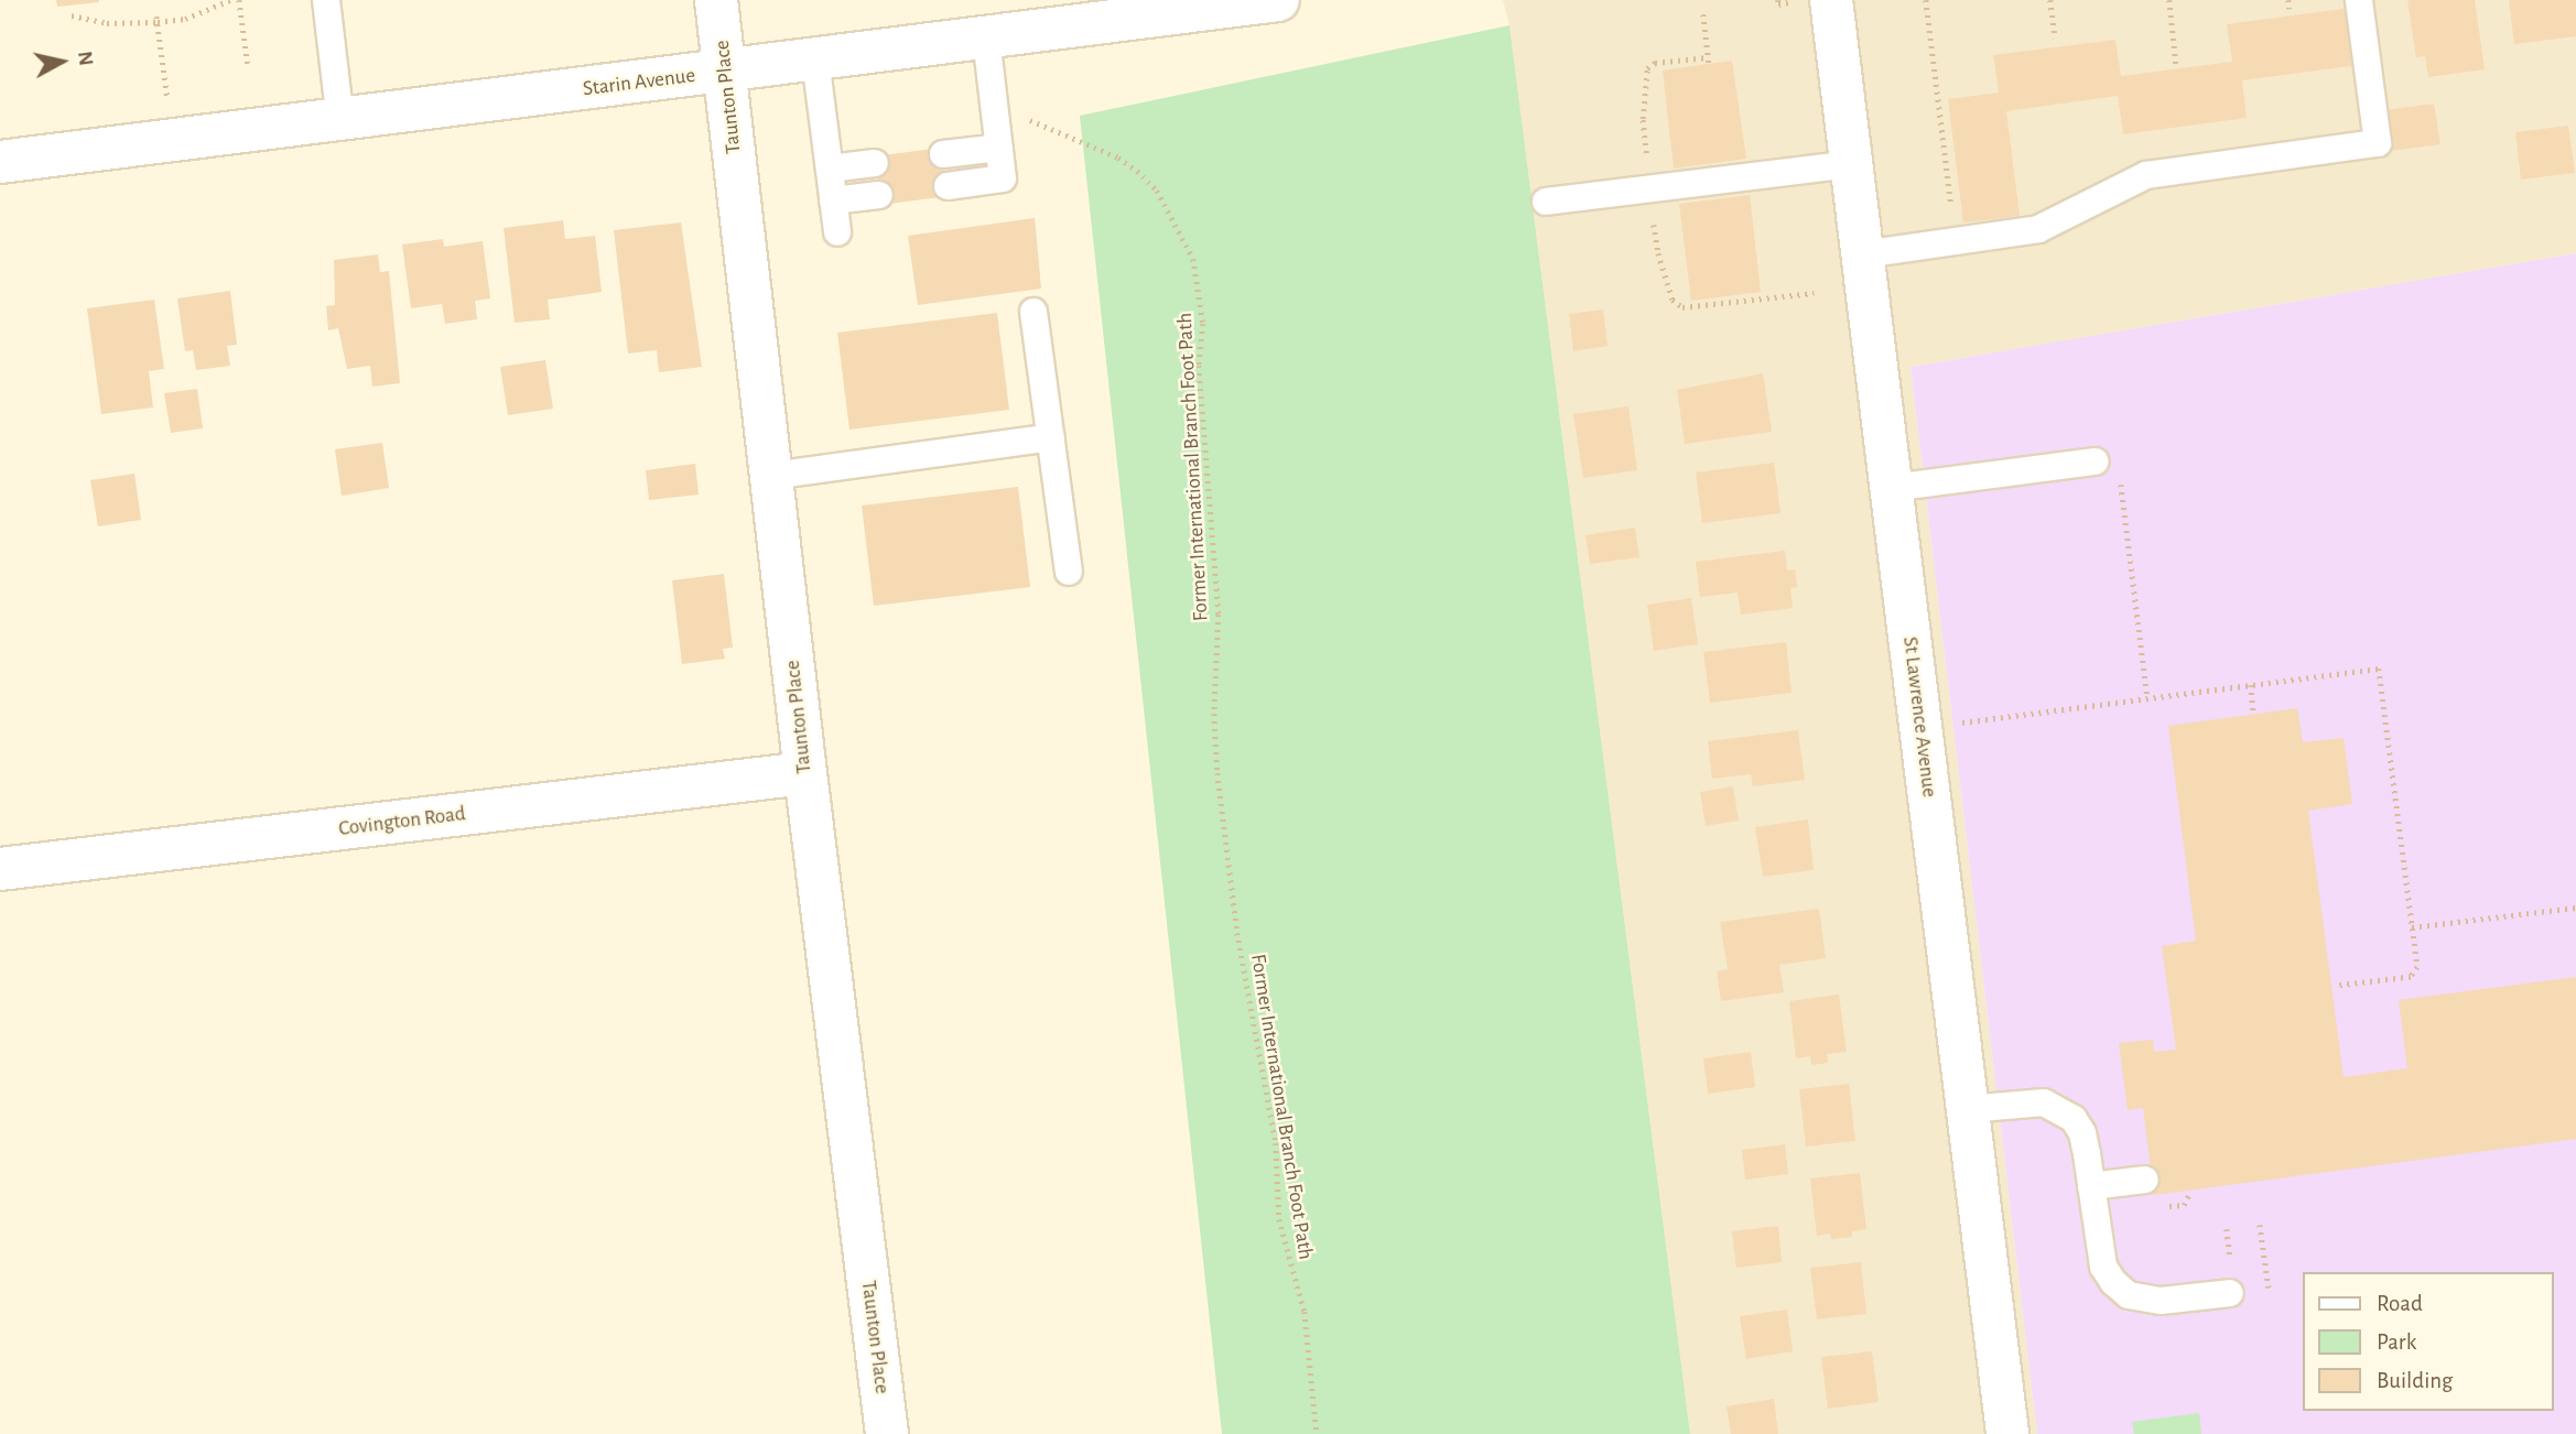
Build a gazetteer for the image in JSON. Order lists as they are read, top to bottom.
{
  "streets": {
    "street": [
      "Starin Avenue",
      "Taunton Place",
      "St Lawrence Avenue",
      "Covington Road"
    ],
    "path": ["Former International Branch Foot Path"]
  },
  "crossings": [
    ["Starin Avenue", "Taunton Place"],
    ["Taunton Place", "Covington Road"]
  ],
  "legend": ["Road", "Park", "Building"],
  "north": "right"
}
